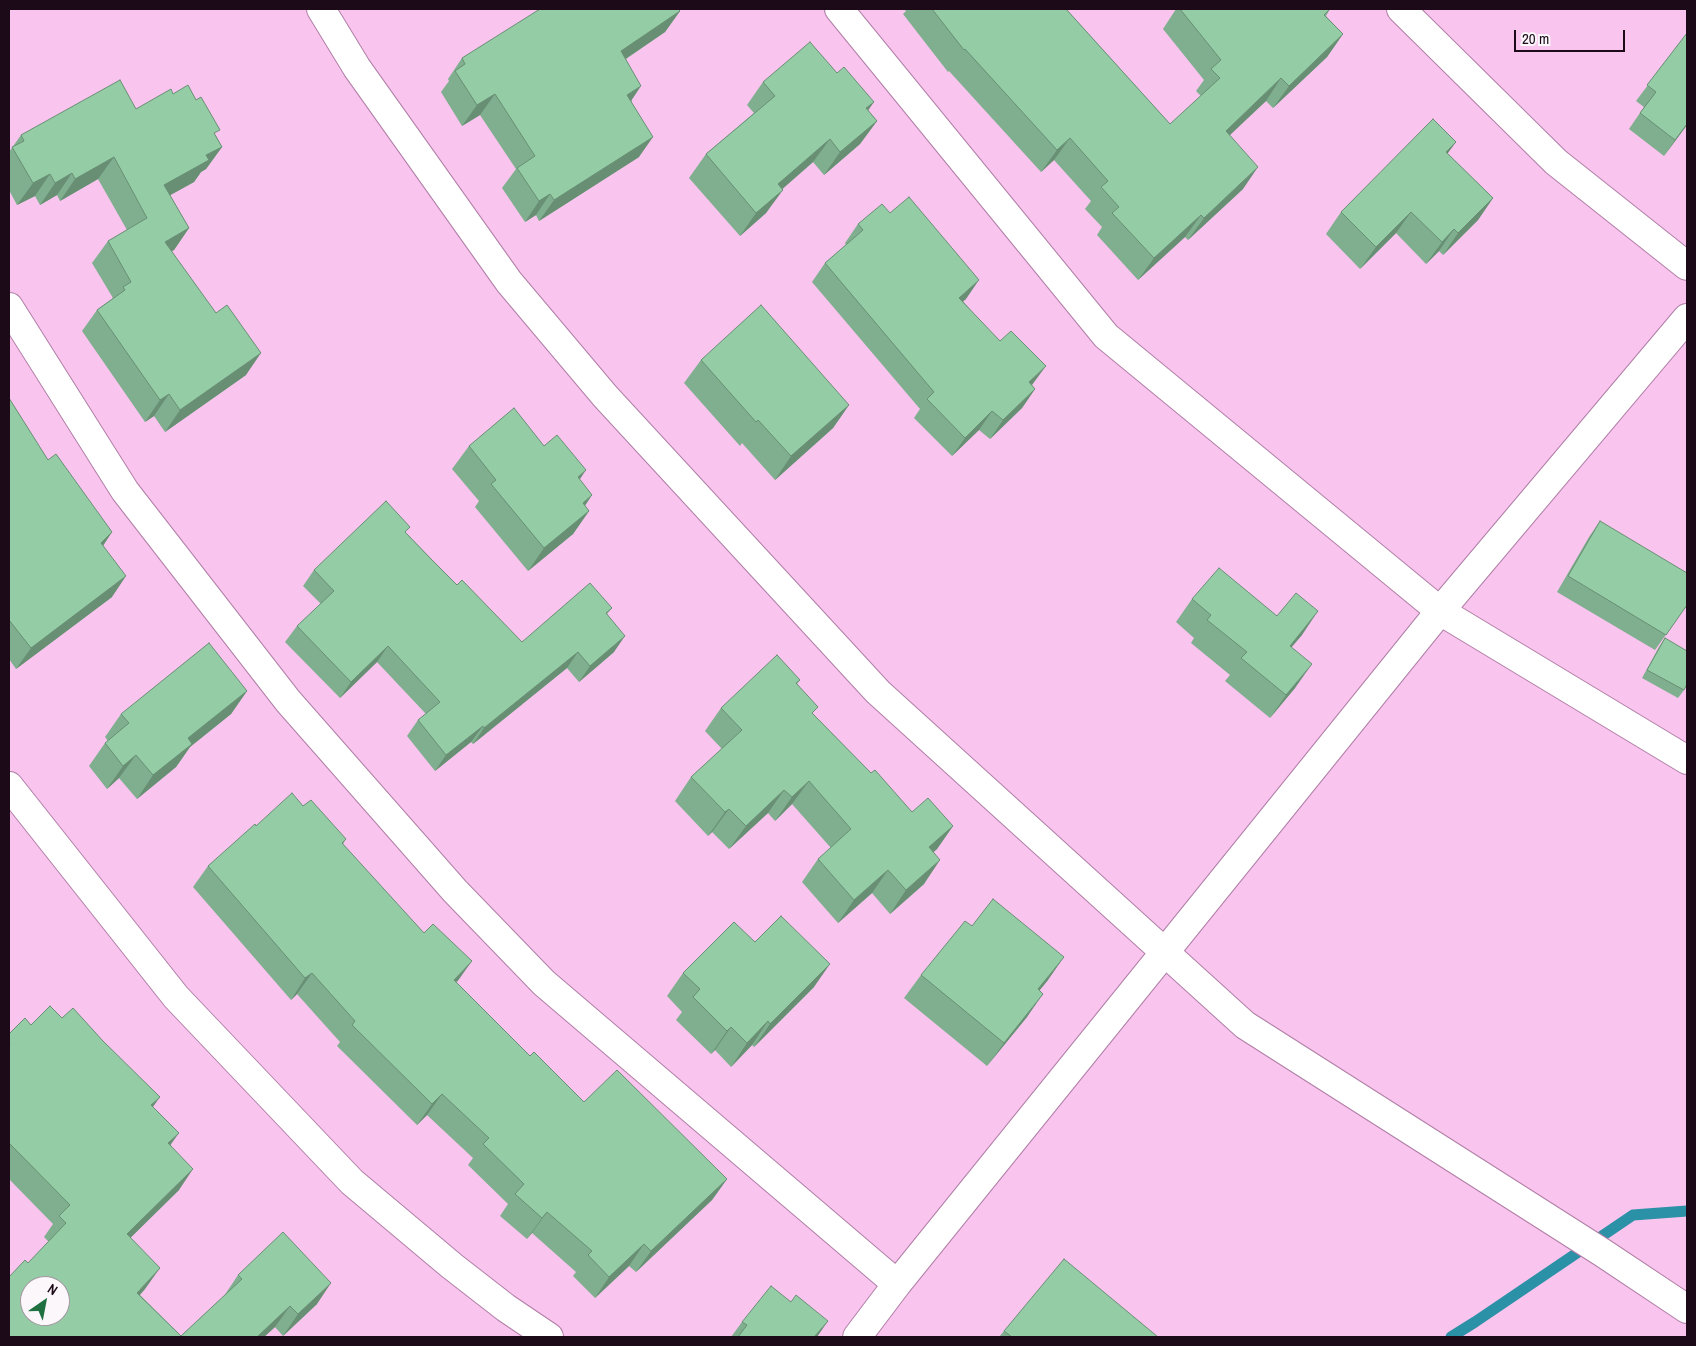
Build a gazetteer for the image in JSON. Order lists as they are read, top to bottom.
{
  "scale_bar": "20 m",
  "north": "top right"
}
